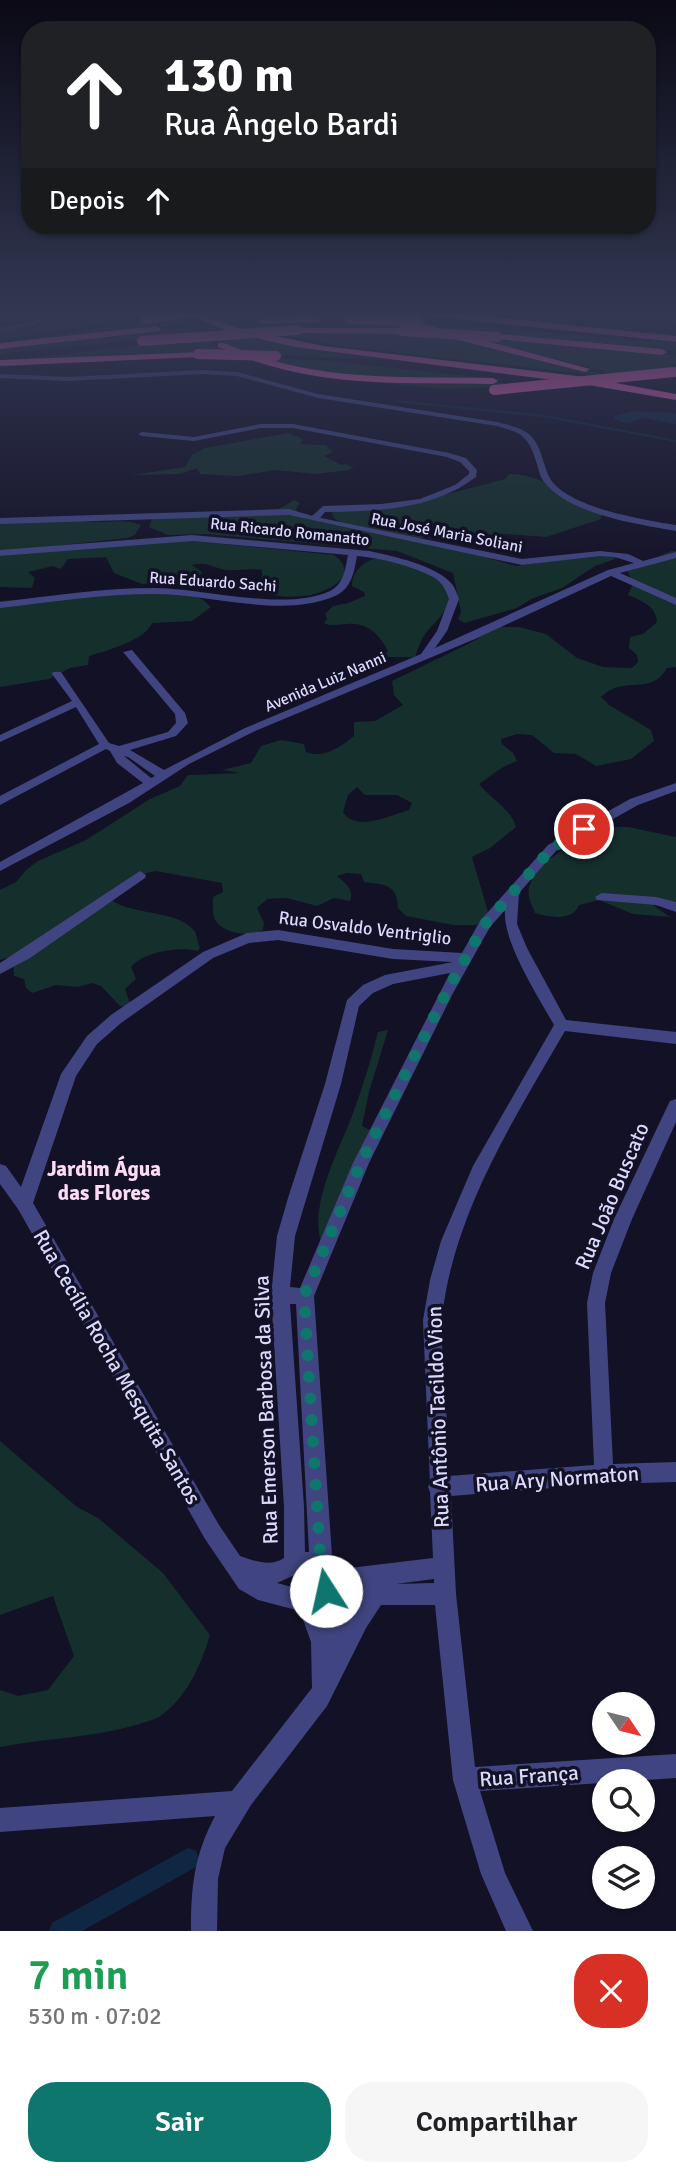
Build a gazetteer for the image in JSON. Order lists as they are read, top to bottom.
{
  "streets": {
    "street": [
      "Rua Ricardo Romanatto",
      "Rua José Maria Soliani",
      "Rua Eduardo Sachi",
      "Avenida Luiz Nanni",
      "Rua Osvaldo Ventriglio",
      "Rua João Buscato",
      "Rua Cecília Rocha Mesquita Santos",
      "Rua Emerson Barbosa da Silva",
      "Rua Antônio Tacildo Vion",
      "Rua Ary Normaton",
      "Rua França"
    ]
  },
  "crossings": [
    ["Rua Ricardo Romanatto", "Rua Eduardo Sachi"],
    ["Rua Ricardo Romanatto", "Avenida Luiz Nanni"],
    ["Rua José Maria Soliani", "Avenida Luiz Nanni"],
    ["Rua Osvaldo Ventriglio", "Rua Cecília Rocha Mesquita Santos"],
    ["Rua Osvaldo Ventriglio", "Rua Emerson Barbosa da Silva"],
    ["Rua João Buscato", "Rua Ary Normaton"],
    ["Rua Cecília Rocha Mesquita Santos", "Rua Emerson Barbosa da Silva"],
    ["Rua Antônio Tacildo Vion", "Rua Ary Normaton"],
    ["Rua Antônio Tacildo Vion", "Rua França"]
  ],
  "districts": ["Jardim Água das Flores"],
  "north": "bottom right",
  "page": {
    "turn": ["130 m", "Rua Ângelo Bardi"],
    "then": "Depois",
    "heading": ["7 min", "530 m · 07:02"],
    "buttons": ["Sair", "Compartilhar"]
  }
}
